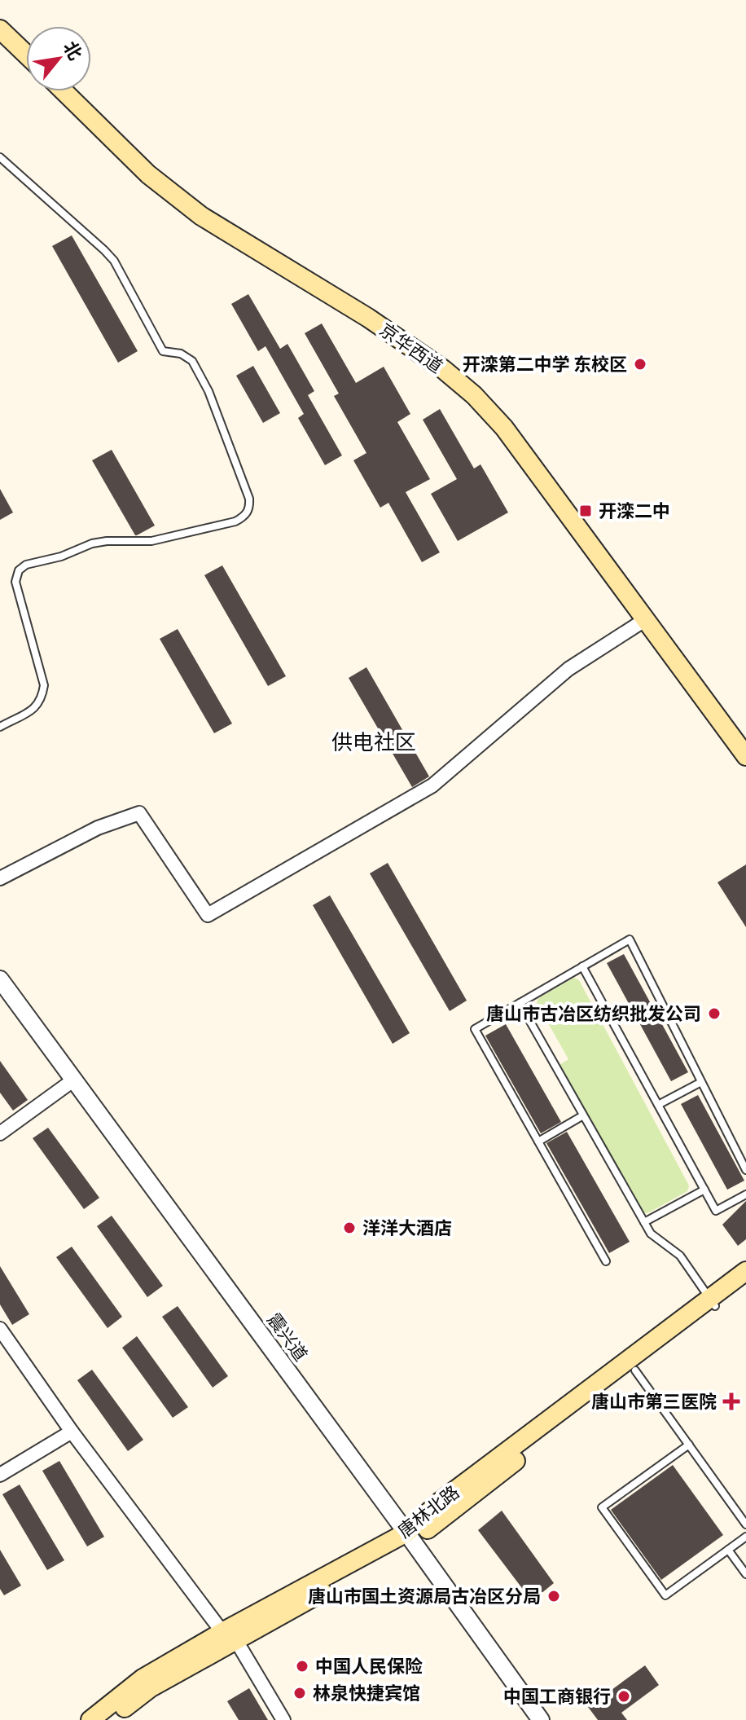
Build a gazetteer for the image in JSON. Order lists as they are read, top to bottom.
{
  "streets": {
    "main road": ["京华西道", "唐林北路"],
    "street": ["震兴道"]
  },
  "crossings": [
    ["震兴道", "唐林北路"]
  ],
  "districts": ["供电社区"],
  "places": {
    "other": [
      "开滦第二中学 东校区",
      "唐山市古冶区纺织批发公司",
      "洋洋大酒店",
      "唐山市国土资源局古冶区分局",
      "中国人民保险",
      "林泉快捷宾馆",
      "中国工商银行"
    ],
    "transit": ["开滦二中"],
    "health": ["唐山市第三医院"]
  },
  "north": "top right"
}
